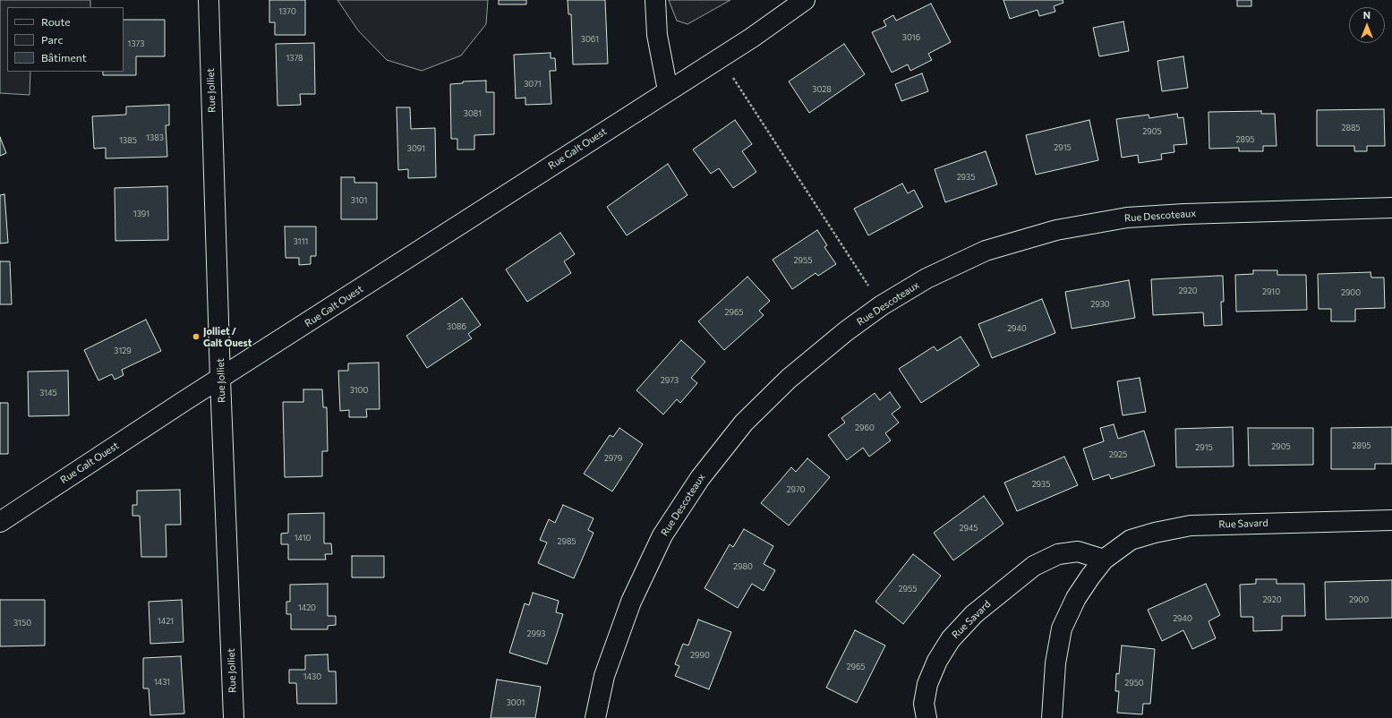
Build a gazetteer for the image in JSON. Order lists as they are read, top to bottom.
{
  "streets": {
    "street": [
      "Rue Jolliet",
      "Rue Galt Ouest",
      "Rue Descoteaux",
      "Rue Savard"
    ]
  },
  "crossings": [
    ["Rue Jolliet", "Rue Galt Ouest"]
  ],
  "places": ["Jolliet / Galt Ouest"],
  "house_numbers": [
    "1370",
    "3016",
    "3061",
    "1373",
    "1378",
    "3071",
    "3028",
    "3081",
    "2885",
    "2905",
    "1383",
    "2895",
    "1385",
    "2915",
    "3091",
    "2935",
    "3101",
    "1391",
    "3111",
    "2955",
    "2920",
    "2910",
    "2900",
    "2930",
    "2965",
    "3086",
    "2940",
    "3129",
    "2973",
    "3100",
    "3145",
    "2960",
    "2895",
    "2905",
    "2915",
    "2925",
    "2979",
    "2935",
    "2970",
    "2945",
    "1410",
    "2985",
    "2980",
    "2955",
    "2920",
    "2900",
    "1420",
    "2940",
    "1421",
    "3150",
    "2993",
    "2990",
    "2965",
    "1430",
    "1431",
    "2950",
    "3001"
  ],
  "legend": ["Route", "Parc", "Bâtiment"],
  "north": "top"
}
